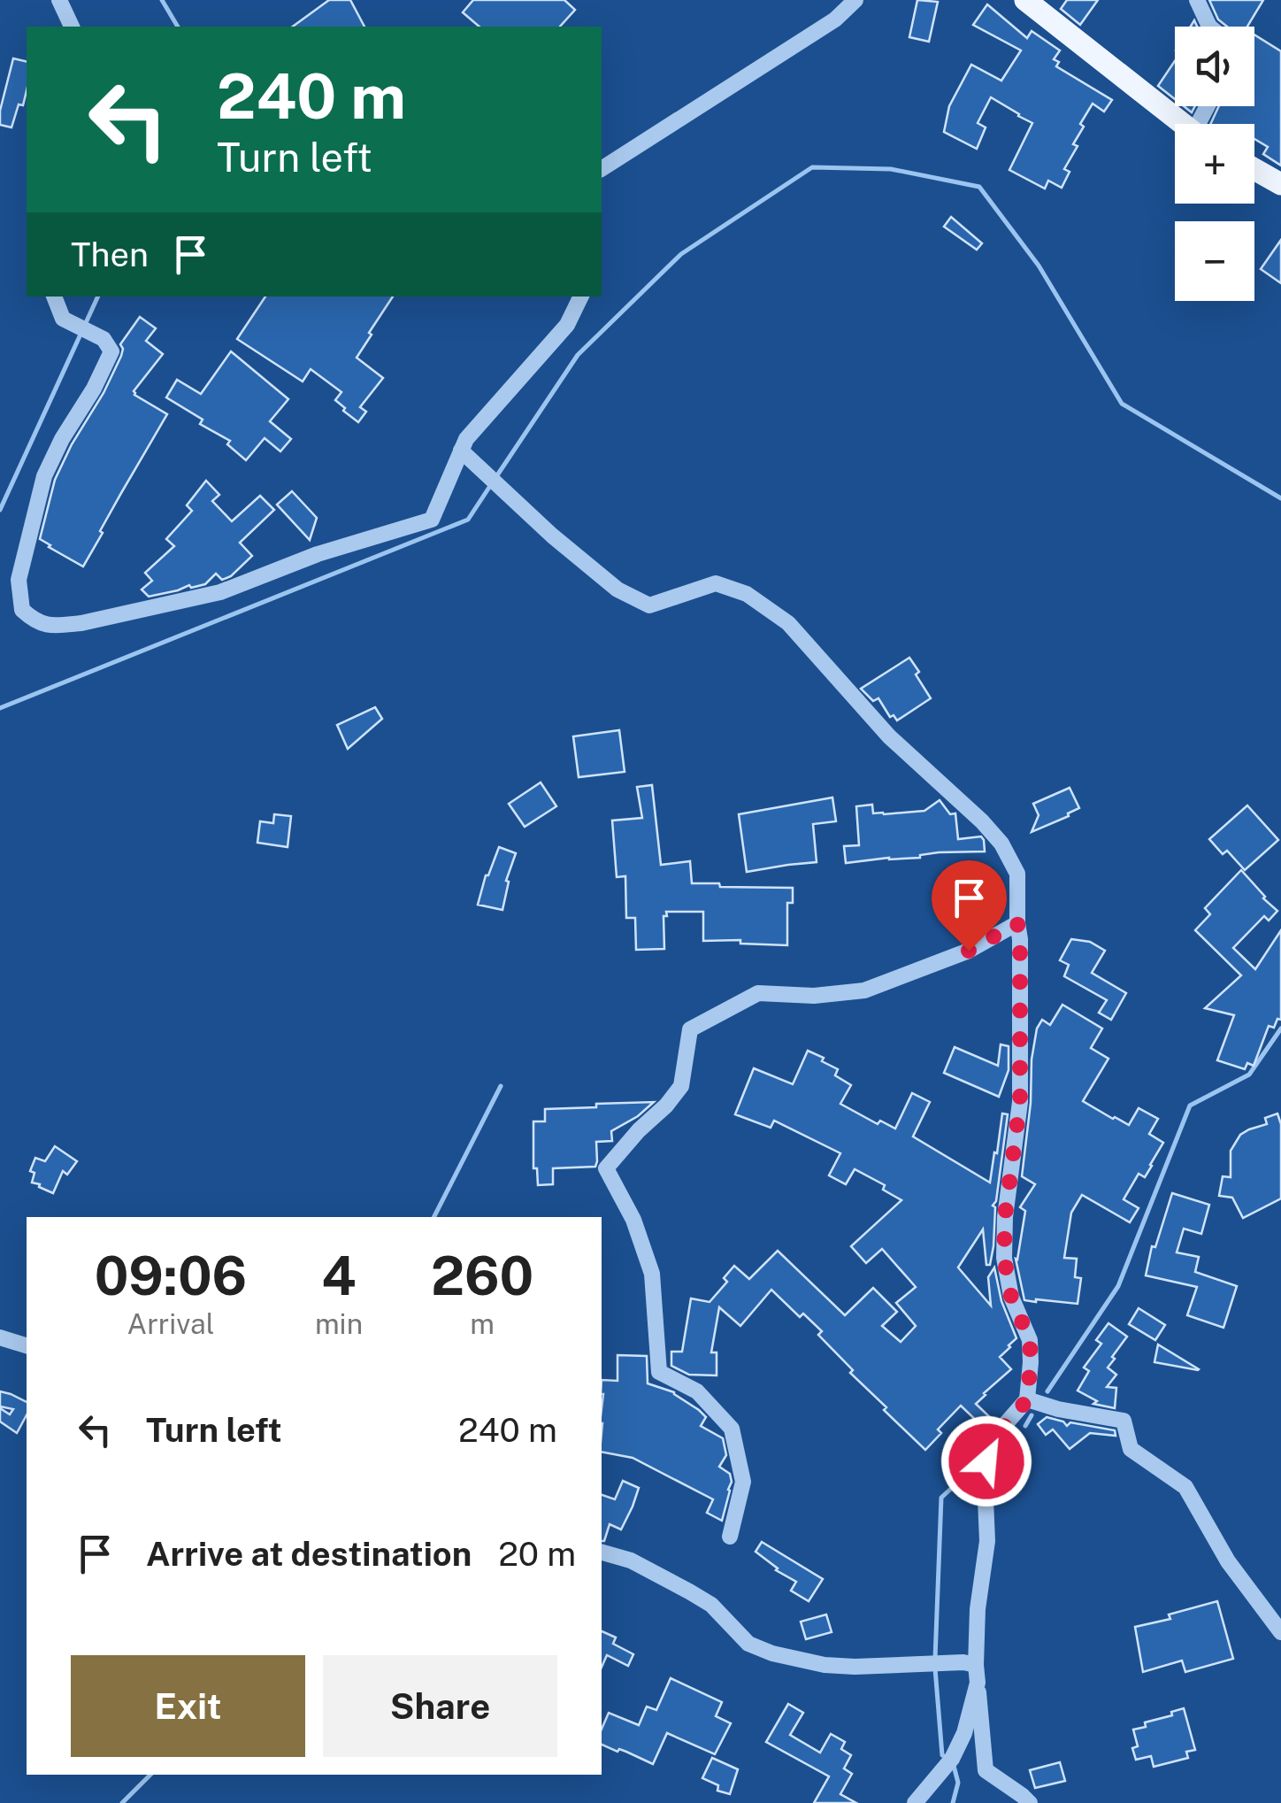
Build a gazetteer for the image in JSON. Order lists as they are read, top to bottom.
{
  "page": {
    "map_buttons": ["+", "−"],
    "turn": ["240 m", "Turn left"],
    "then": "Then",
    "eta": [
      "09:06",
      "Arrival",
      "4",
      "min",
      "260",
      "m"
    ],
    "list": [
      {
        "name": "Turn left",
        "value": "240 m"
      },
      {
        "name": "Arrive at destination",
        "value": "20 m"
      }
    ],
    "buttons": ["Exit", "Share"]
  }
}
